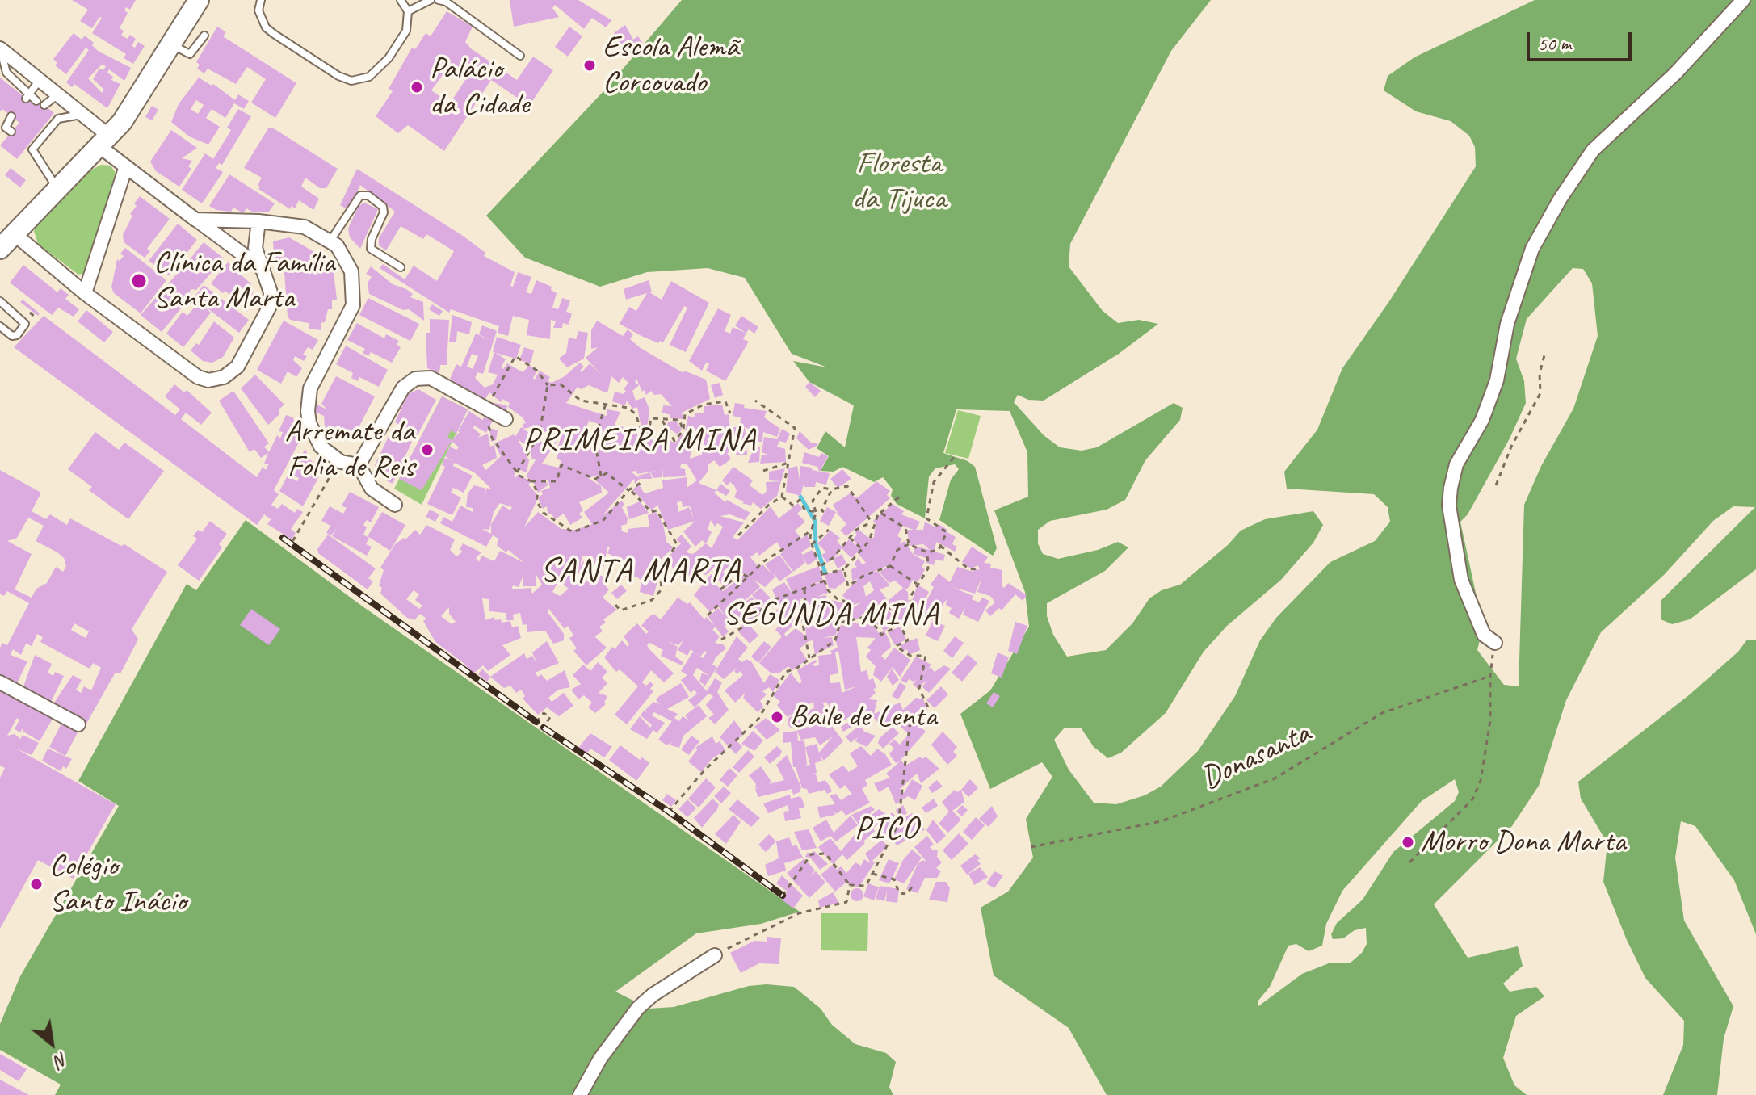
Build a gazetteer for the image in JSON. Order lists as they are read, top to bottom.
{
  "streets": {
    "path": ["Donasanta"]
  },
  "districts": [
    "PRIMEIRA MINA",
    "SANTA MARTA",
    "SEGUNDA MINA",
    "PICO"
  ],
  "parks": ["Floresta da Tijuca"],
  "places": [
    "Escola Alemã Corcovado",
    "Palácio da Cidade",
    "Clínica da Família Santa Marta",
    "Arremate da Folia de Reis",
    "Baile de Lenta",
    "Morro Dona Marta",
    "Colégio Santo Inácio"
  ],
  "scale_bar": "50 m",
  "north": "bottom right"
}
